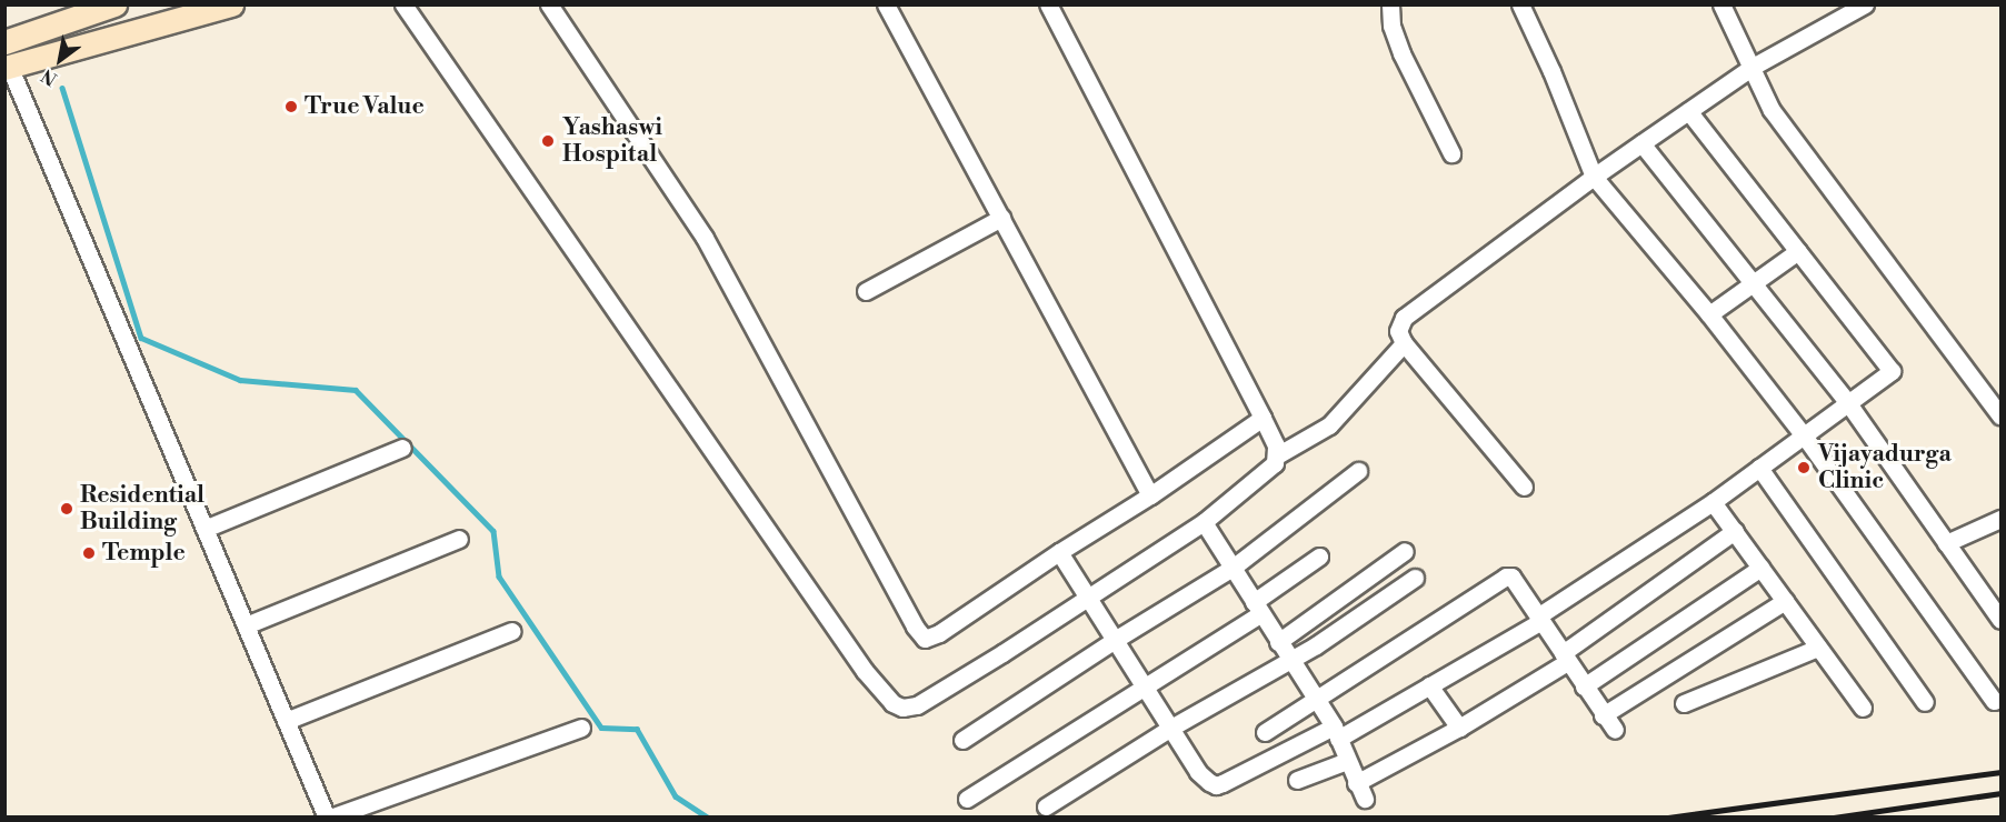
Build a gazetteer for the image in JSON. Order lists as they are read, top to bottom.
{
  "places": [
    "True Value",
    "Yashaswi Hospital",
    "Vijayadurga Clinic",
    "Residential Building",
    "Temple"
  ],
  "north": "bottom left"
}
